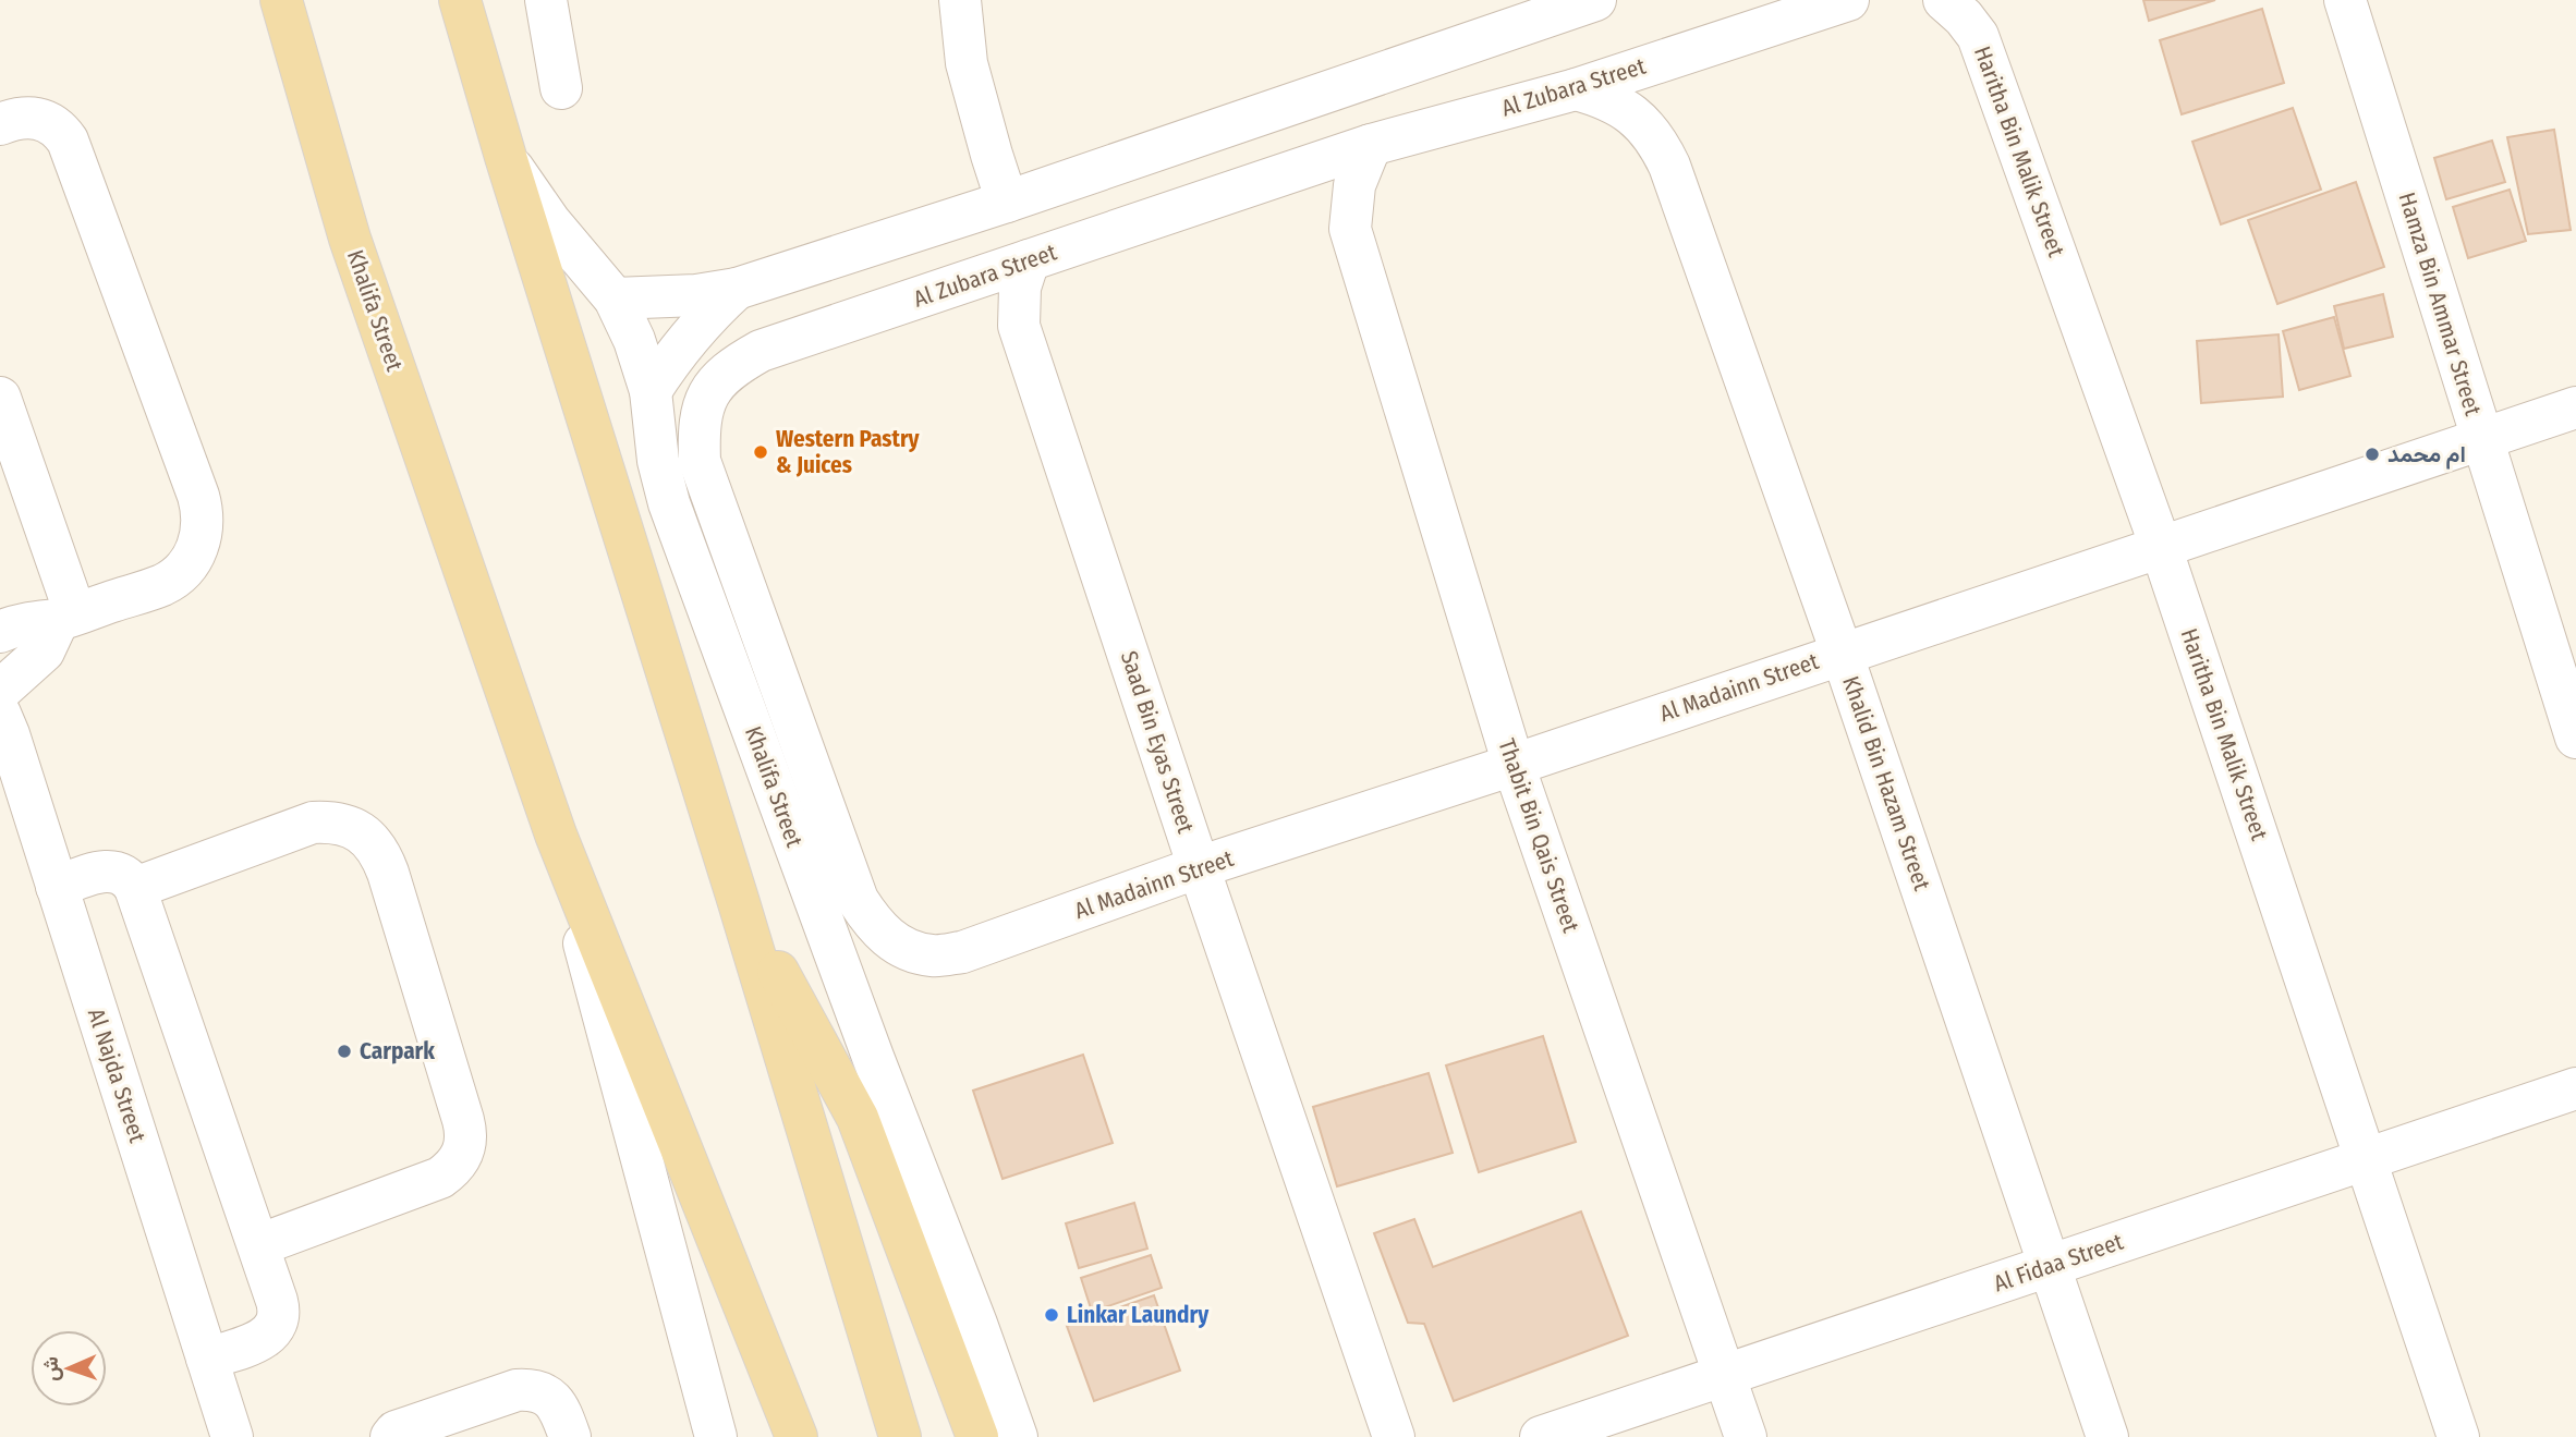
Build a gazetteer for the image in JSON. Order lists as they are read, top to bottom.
{
  "streets": {
    "main road": ["Khalifa Street"],
    "street": [
      "Al Zubara Street",
      "Haritha Bin Malik Street",
      "Hamza Bin Ammar Street",
      "Al Madainn Street",
      "Saad Bin Eyas Street",
      "Khalid Bin Hazam Street",
      "Thabit Bin Qais Street",
      "Al Najda Street",
      "Al Fidaa Street"
    ]
  },
  "crossings": [
    ["Al Zubara Street", "Al Madainn Street"],
    ["Al Zubara Street", "Saad Bin Eyas Street"],
    ["Al Zubara Street", "Khalid Bin Hazam Street"],
    ["Haritha Bin Malik Street", "Al Madainn Street"],
    ["Haritha Bin Malik Street", "Al Fidaa Street"],
    ["Hamza Bin Ammar Street", "Al Madainn Street"],
    ["Al Madainn Street", "Saad Bin Eyas Street"],
    ["Al Madainn Street", "Khalid Bin Hazam Street"],
    ["Al Madainn Street", "Thabit Bin Qais Street"],
    ["Khalid Bin Hazam Street", "Al Fidaa Street"],
    ["Thabit Bin Qais Street", "Al Fidaa Street"]
  ],
  "places": [
    "Western Pastry & Juices",
    "ام محمد",
    "Carpark",
    "Linkar Laundry"
  ],
  "north": "left"
}
